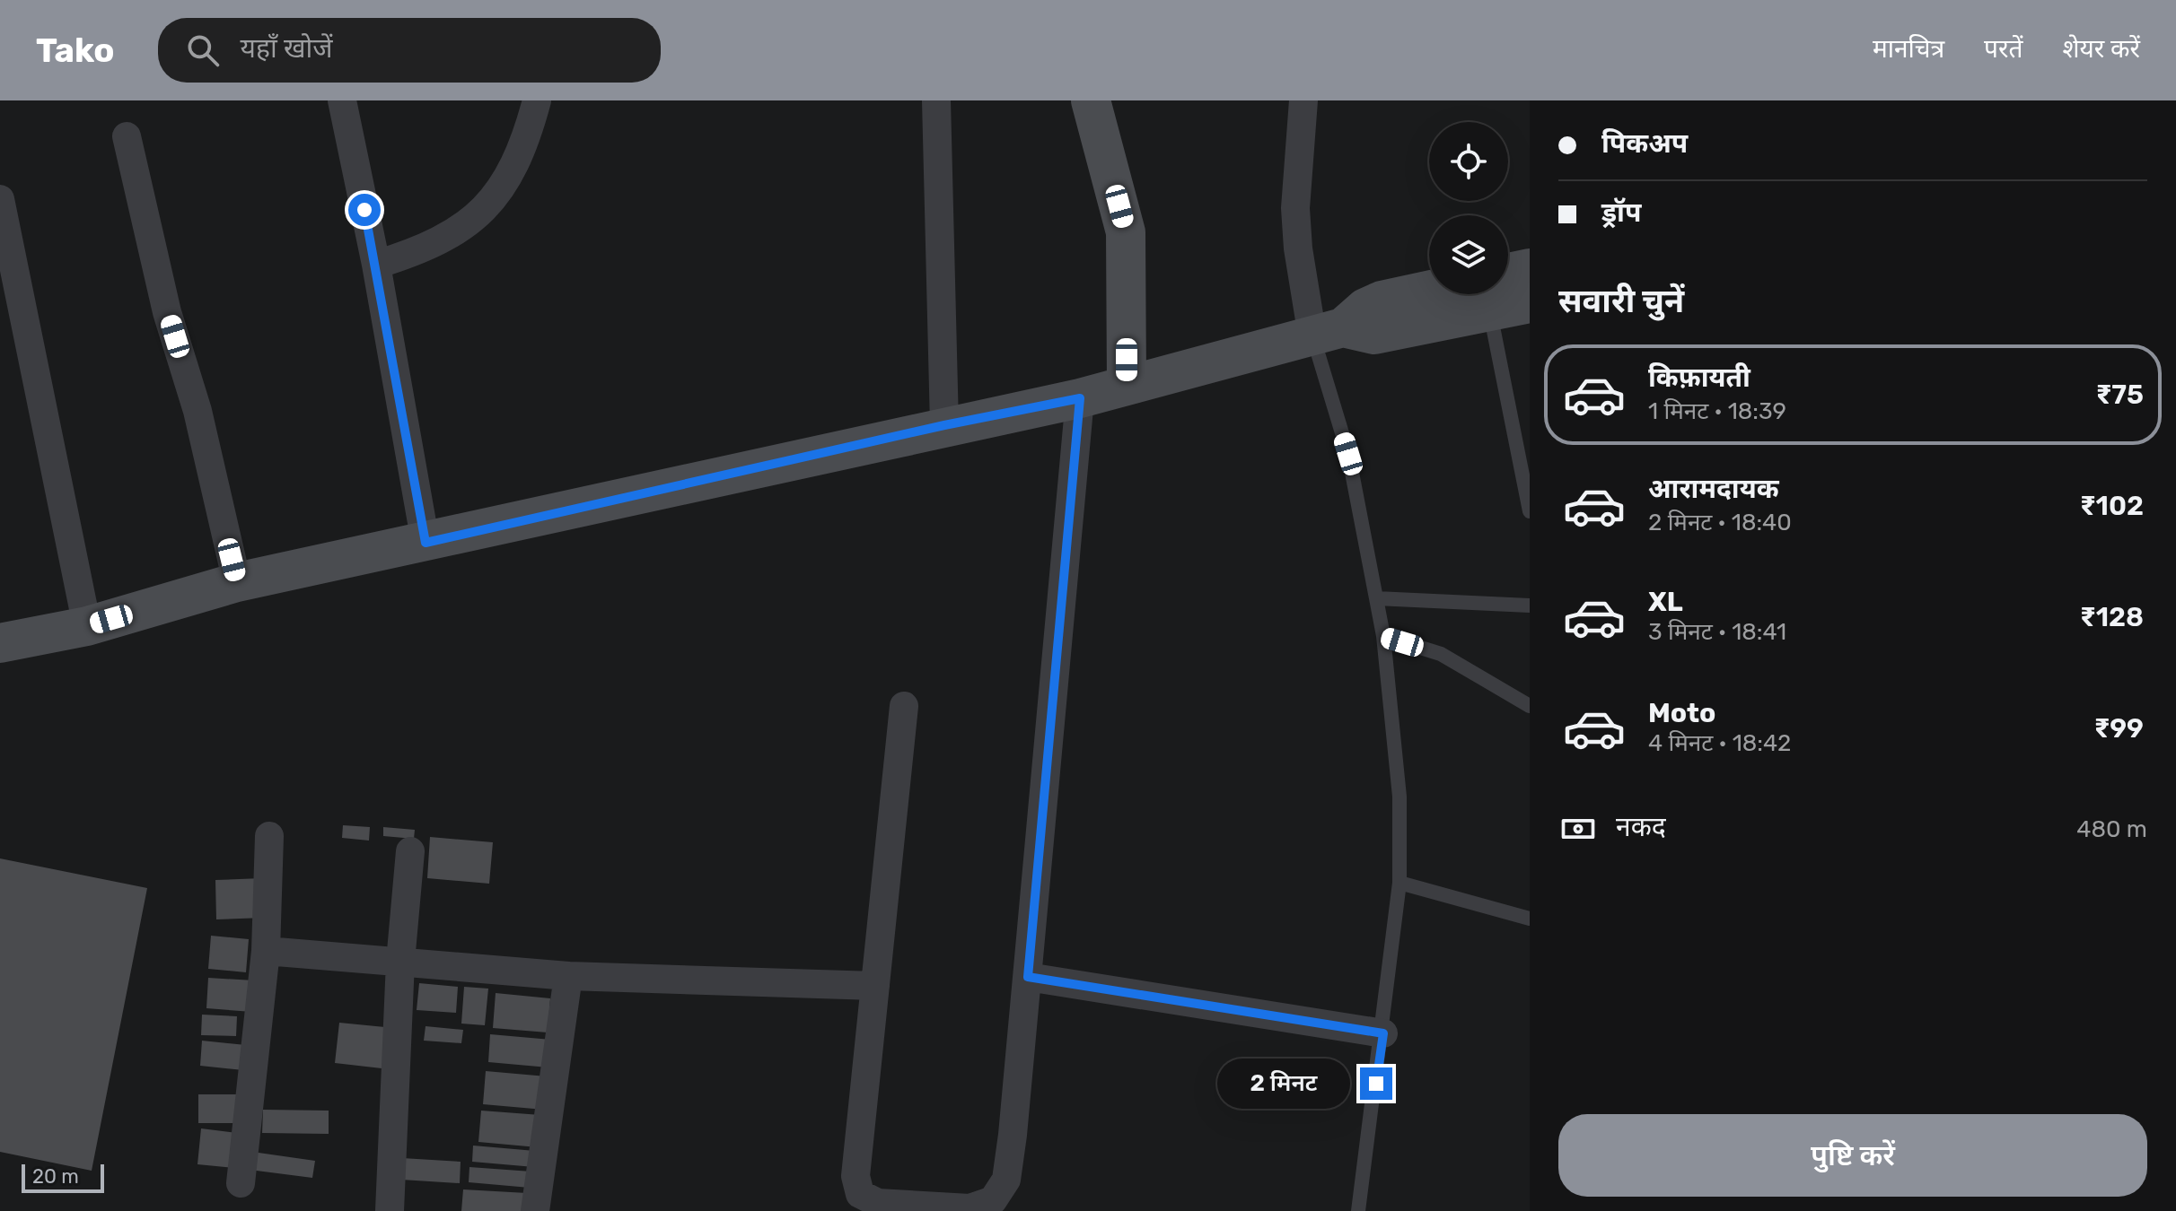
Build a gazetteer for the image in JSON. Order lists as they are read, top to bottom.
{
  "scale_bar": "20 m",
  "page": {
    "header": "Tako",
    "search": "यहाँ खोजें",
    "nav": ["मानचित्र", "परतें", "शेयर करें"],
    "banner": ["पिकअप", "ड्रॉप"],
    "heading": "सवारी चुनें",
    "list": [
      {
        "name": "किफ़ायती",
        "note": "1 मिनट · 18:39",
        "value": "₹75"
      },
      {
        "name": "आरामदायक",
        "note": "2 मिनट · 18:40",
        "value": "₹102"
      },
      {
        "name": "XL",
        "note": "3 मिनट · 18:41",
        "value": "₹128"
      },
      {
        "name": "Moto",
        "note": "4 मिनट · 18:42",
        "value": "₹99"
      }
    ],
    "pay": ["नकद", "480 m"],
    "bubble": "2 मिनट",
    "buttons": "पुष्टि करें",
    "scale": "20 m"
  }
}
